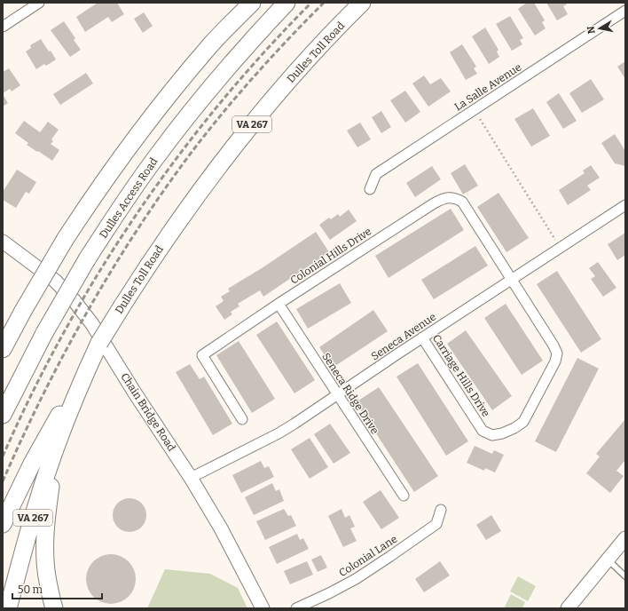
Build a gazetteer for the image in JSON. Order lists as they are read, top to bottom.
{
  "streets": {
    "highway": ["Dulles Toll Road", "VA 267", "Dulles Access Road"],
    "street": [
      "La Salle Avenue",
      "Colonial Hills Drive",
      "Seneca Avenue",
      "Carriage Hills Drive",
      "Seneca Ridge Drive",
      "Chain Bridge Road",
      "Colonial Lane"
    ]
  },
  "crossings": [
    ["Dulles Toll Road", "VA 267"],
    ["Colonial Hills Drive", "Seneca Avenue"],
    ["Colonial Hills Drive", "Carriage Hills Drive"],
    ["Colonial Hills Drive", "Seneca Ridge Drive"],
    ["Seneca Avenue", "Carriage Hills Drive"],
    ["Seneca Avenue", "Seneca Ridge Drive"],
    ["Seneca Avenue", "Chain Bridge Road"]
  ],
  "scale_bar": "50 m",
  "north": "left"
}
